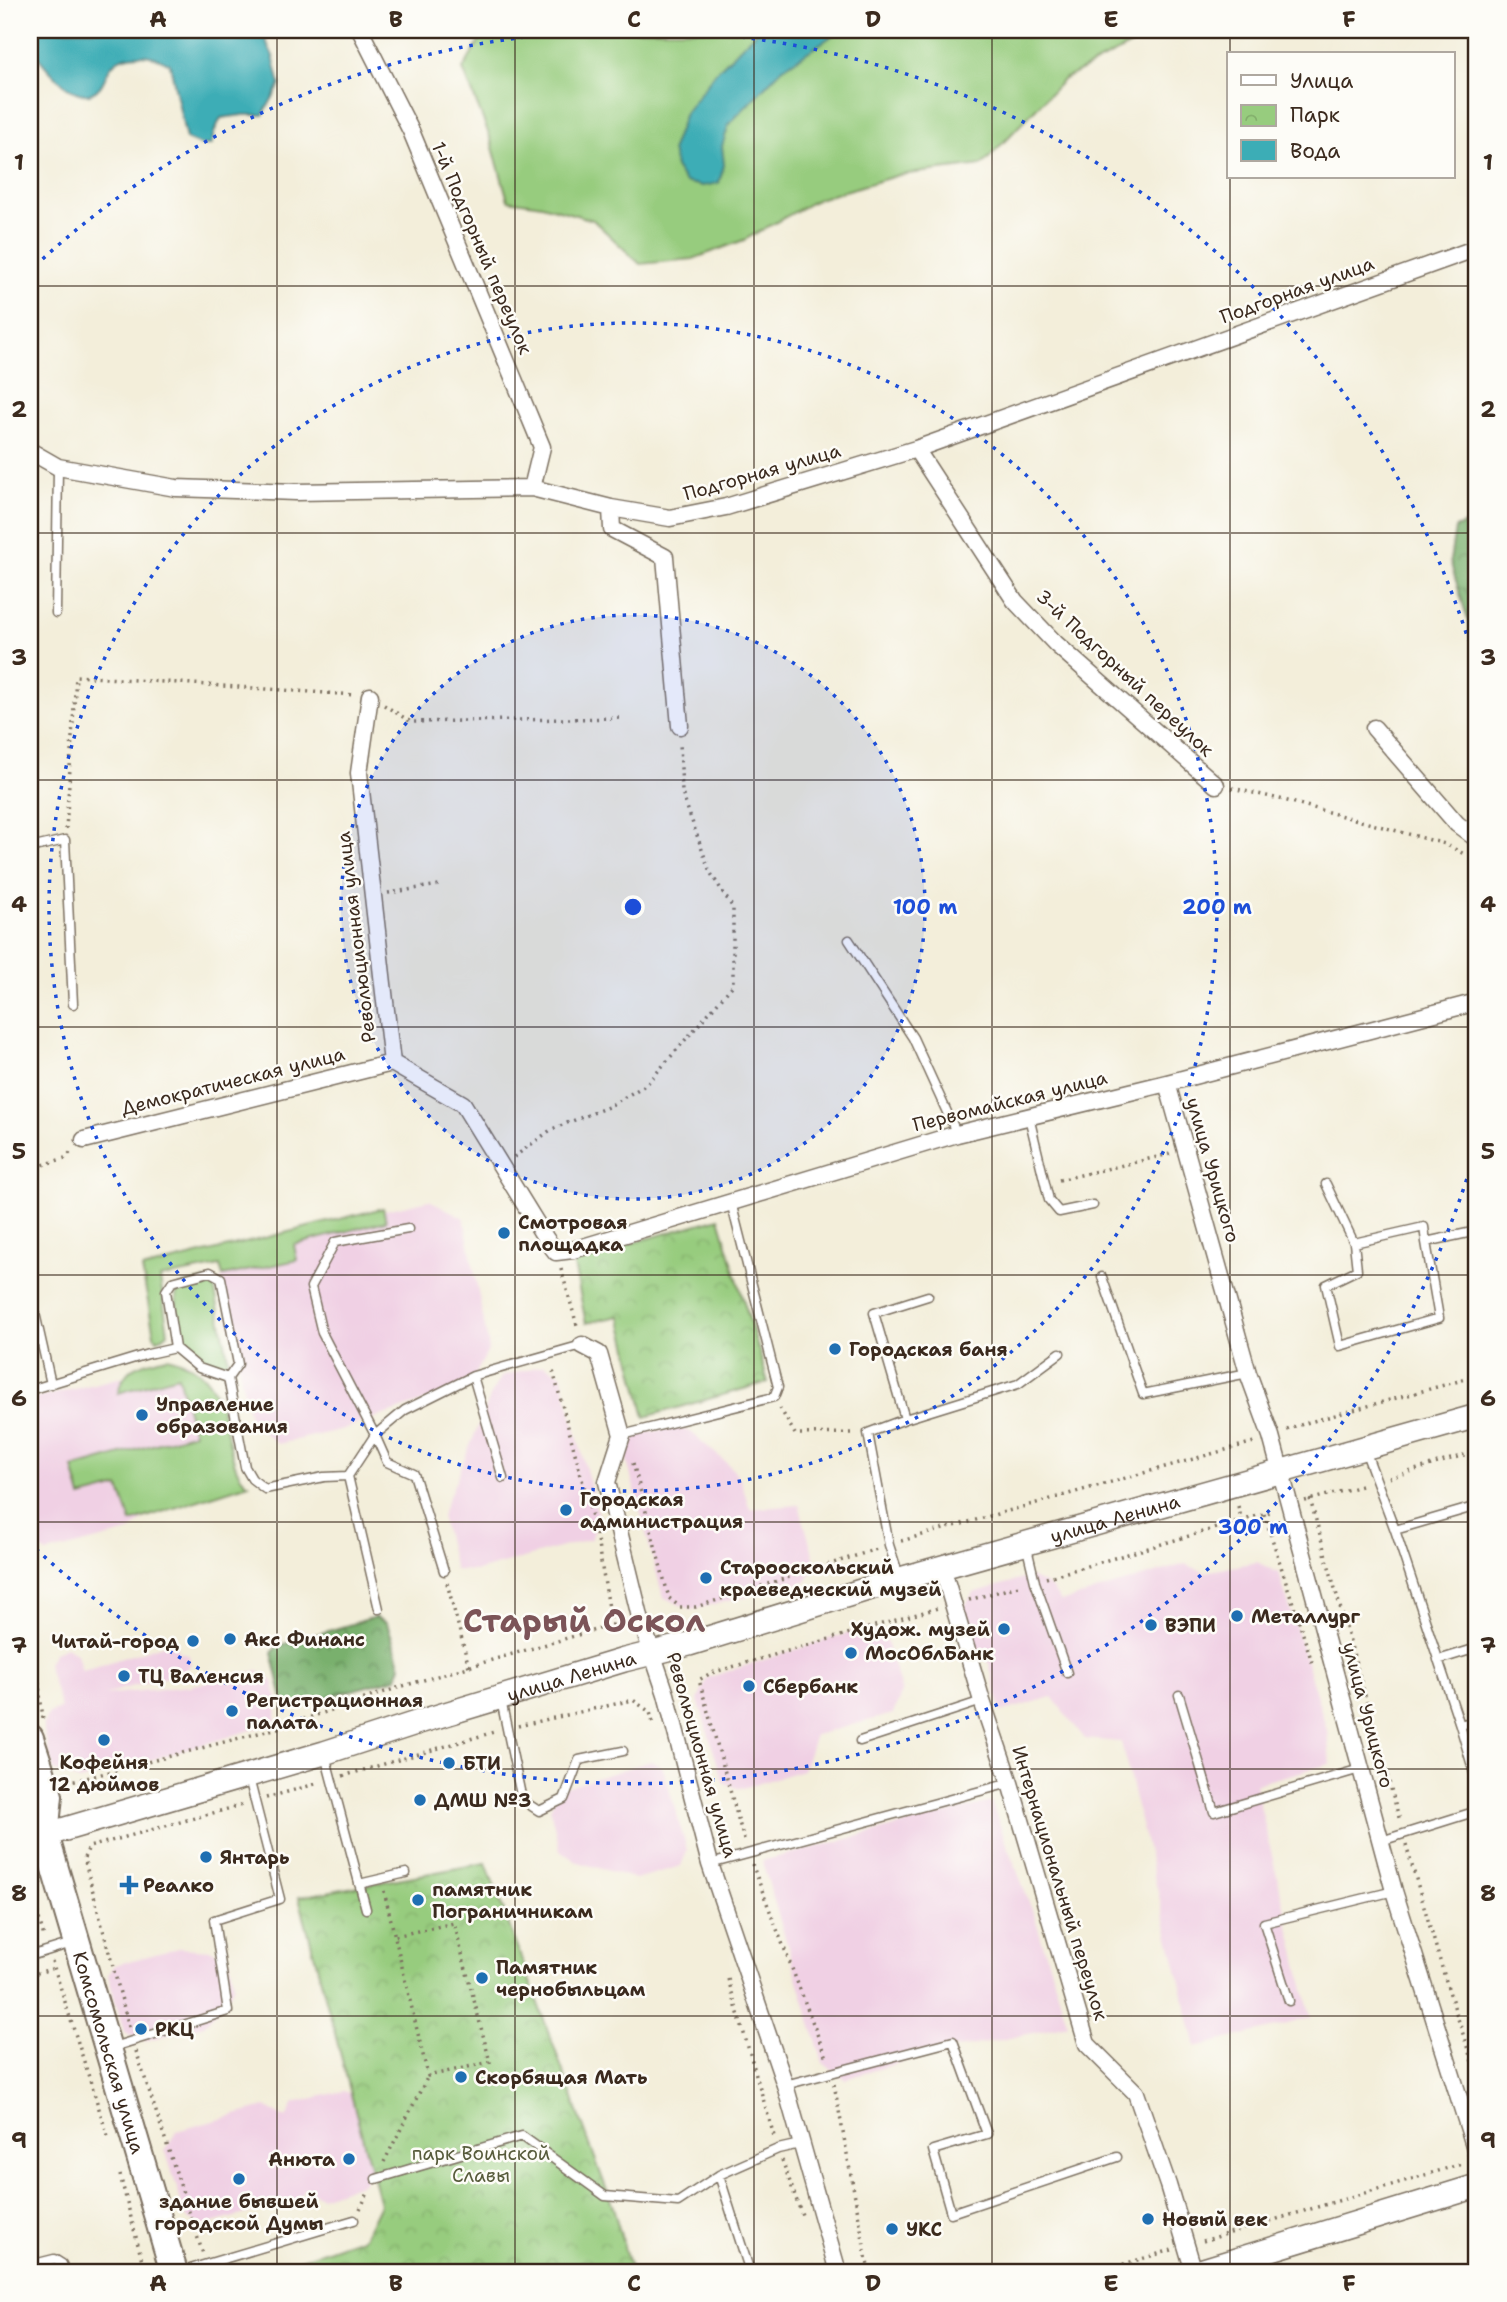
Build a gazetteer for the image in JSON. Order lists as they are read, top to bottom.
{
  "streets": {
    "main road": ["улица Ленина", "Комсомольская улица"],
    "street": [
      "1-й Подгорный переулок",
      "Подгорная улица",
      "3-й Подгорный переулок",
      "Революционная улица",
      "Демократическая улица",
      "Первомайская улица",
      "улица Урицкого",
      "Интернациональный переулок"
    ]
  },
  "crossings": [
    ["1-й Подгорный переулок", "Подгорная улица"],
    ["Подгорная улица", "3-й Подгорный переулок"],
    ["Революционная улица", "Демократическая улица"],
    ["Революционная улица", "Первомайская улица"],
    ["Революционная улица", "улица Ленина"],
    ["Первомайская улица", "улица Урицкого"],
    ["улица Урицкого", "улица Ленина"],
    ["улица Ленина", "Интернациональный переулок"],
    ["улица Ленина", "Комсомольская улица"]
  ],
  "districts": ["Старый Оскол"],
  "parks": ["парк Воинской Славы"],
  "places": {
    "other": [
      "Смотровая площадка",
      "Городская баня",
      "Управление образования",
      "Городская администрация",
      "Старооскольский краеведческий музей",
      "Металлург",
      "ВЭПИ",
      "Худож. музей",
      "Акс Финанс",
      "Читай-город",
      "МосОблБанк",
      "ТЦ Валенсия",
      "Сбербанк",
      "Регистрационная палата",
      "Кофейня 12 дюймов",
      "БТИ",
      "ДМШ №3",
      "Янтарь",
      "памятник Пограничникам",
      "Памятник чернобыльцам",
      "РКЦ",
      "Скорбящая Мать",
      "Анюта",
      "здание бывшей городской Думы",
      "Новый век",
      "УКС"
    ],
    "health": ["Реалко"]
  },
  "legend": ["Улица", "Парк", "Вода"],
  "grid": {
    "columns": [
      "A",
      "B",
      "C",
      "D",
      "E",
      "F"
    ],
    "rows": [
      "1",
      "2",
      "3",
      "4",
      "5",
      "6",
      "7",
      "8",
      "9"
    ]
  },
  "rings": ["100 m", "200 m", "300 m"]
}
